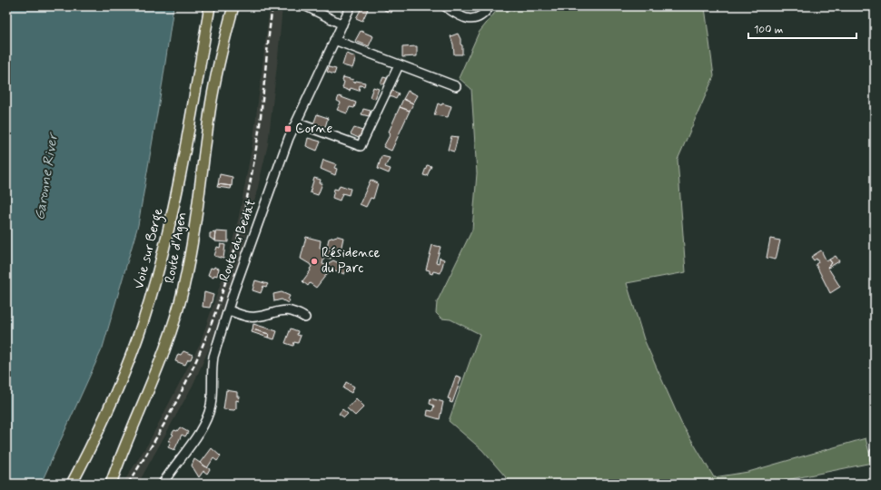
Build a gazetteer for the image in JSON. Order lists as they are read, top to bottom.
{
  "streets": {
    "main road": ["Route d'Agen", "Voie sur Berge"],
    "street": ["Route du Bedat"]
  },
  "water": ["Garonne River"],
  "places": {
    "transit": ["Corne"],
    "other": ["Résidence du Parc"]
  },
  "scale_bar": "100 m"
}
